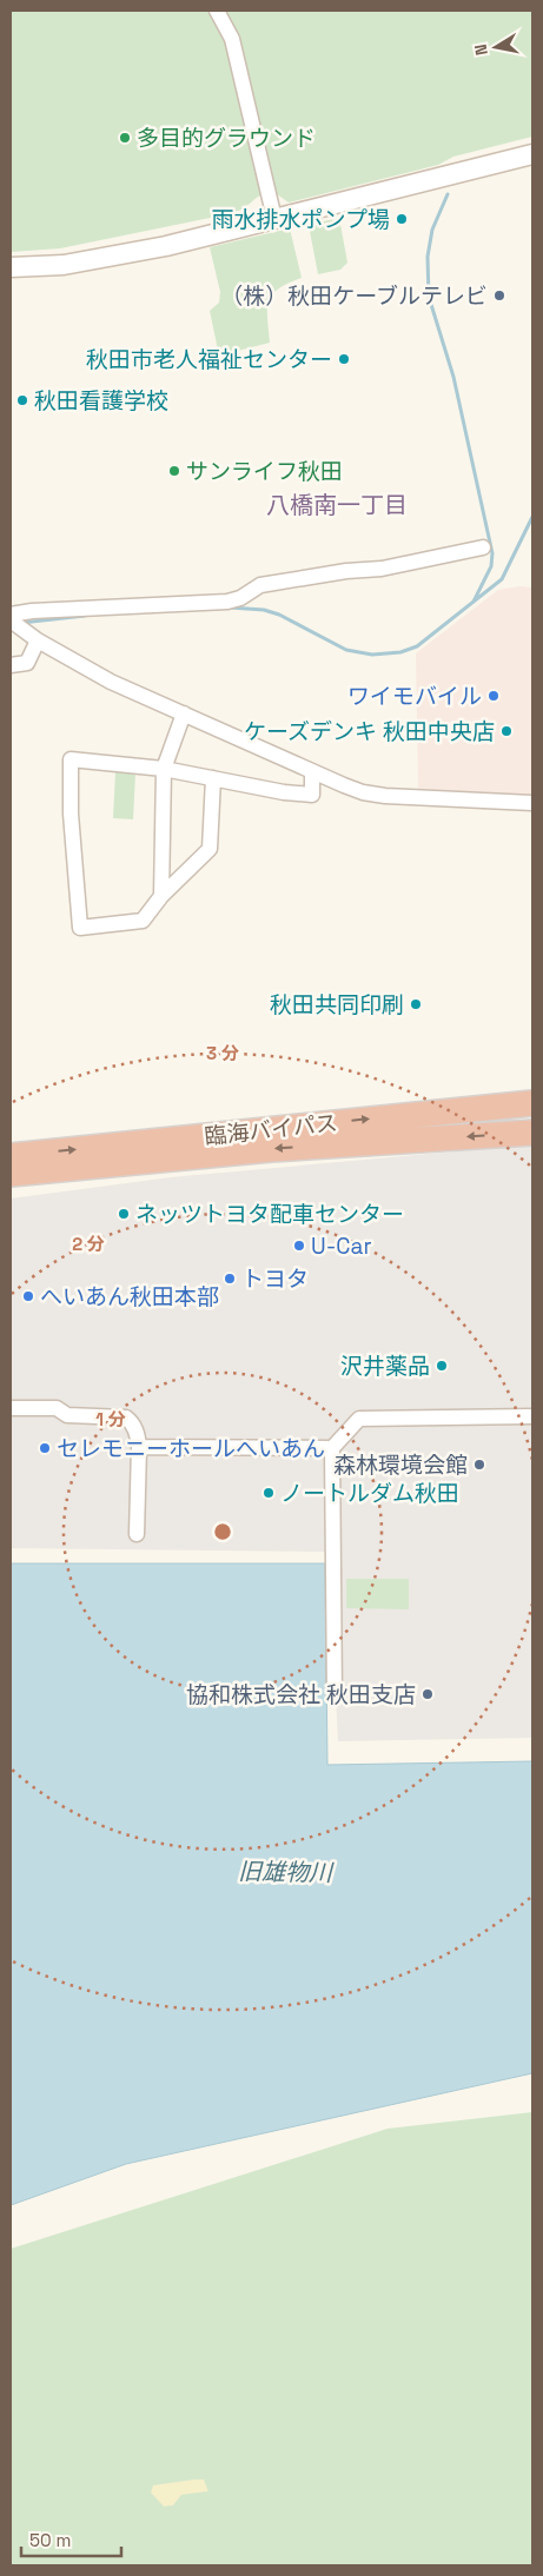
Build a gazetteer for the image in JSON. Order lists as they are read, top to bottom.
{
  "streets": {
    "highway": ["臨海バイパス"]
  },
  "districts": ["八橋南一丁目"],
  "water": ["旧雄物川"],
  "places": [
    "多目的グラウンド",
    "雨水排水ポンプ場",
    "（株）秋田ケーブルテレビ",
    "秋田市老人福祉センター",
    "秋田看護学校",
    "サンライフ秋田",
    "ワイモバイル",
    "ケーズデンキ 秋田中央店",
    "秋田共同印刷",
    "ネッツトヨタ配車センター",
    "U-Car",
    "トヨタ",
    "へいあん秋田本部",
    "沢井薬品",
    "セレモニーホールへいあん",
    "森林環境会館",
    "ノートルダム秋田",
    "協和株式会社 秋田支店"
  ],
  "scale_bar": "50 m",
  "north": "left",
  "rings": ["3 分", "2 分", "1 分"]
}
